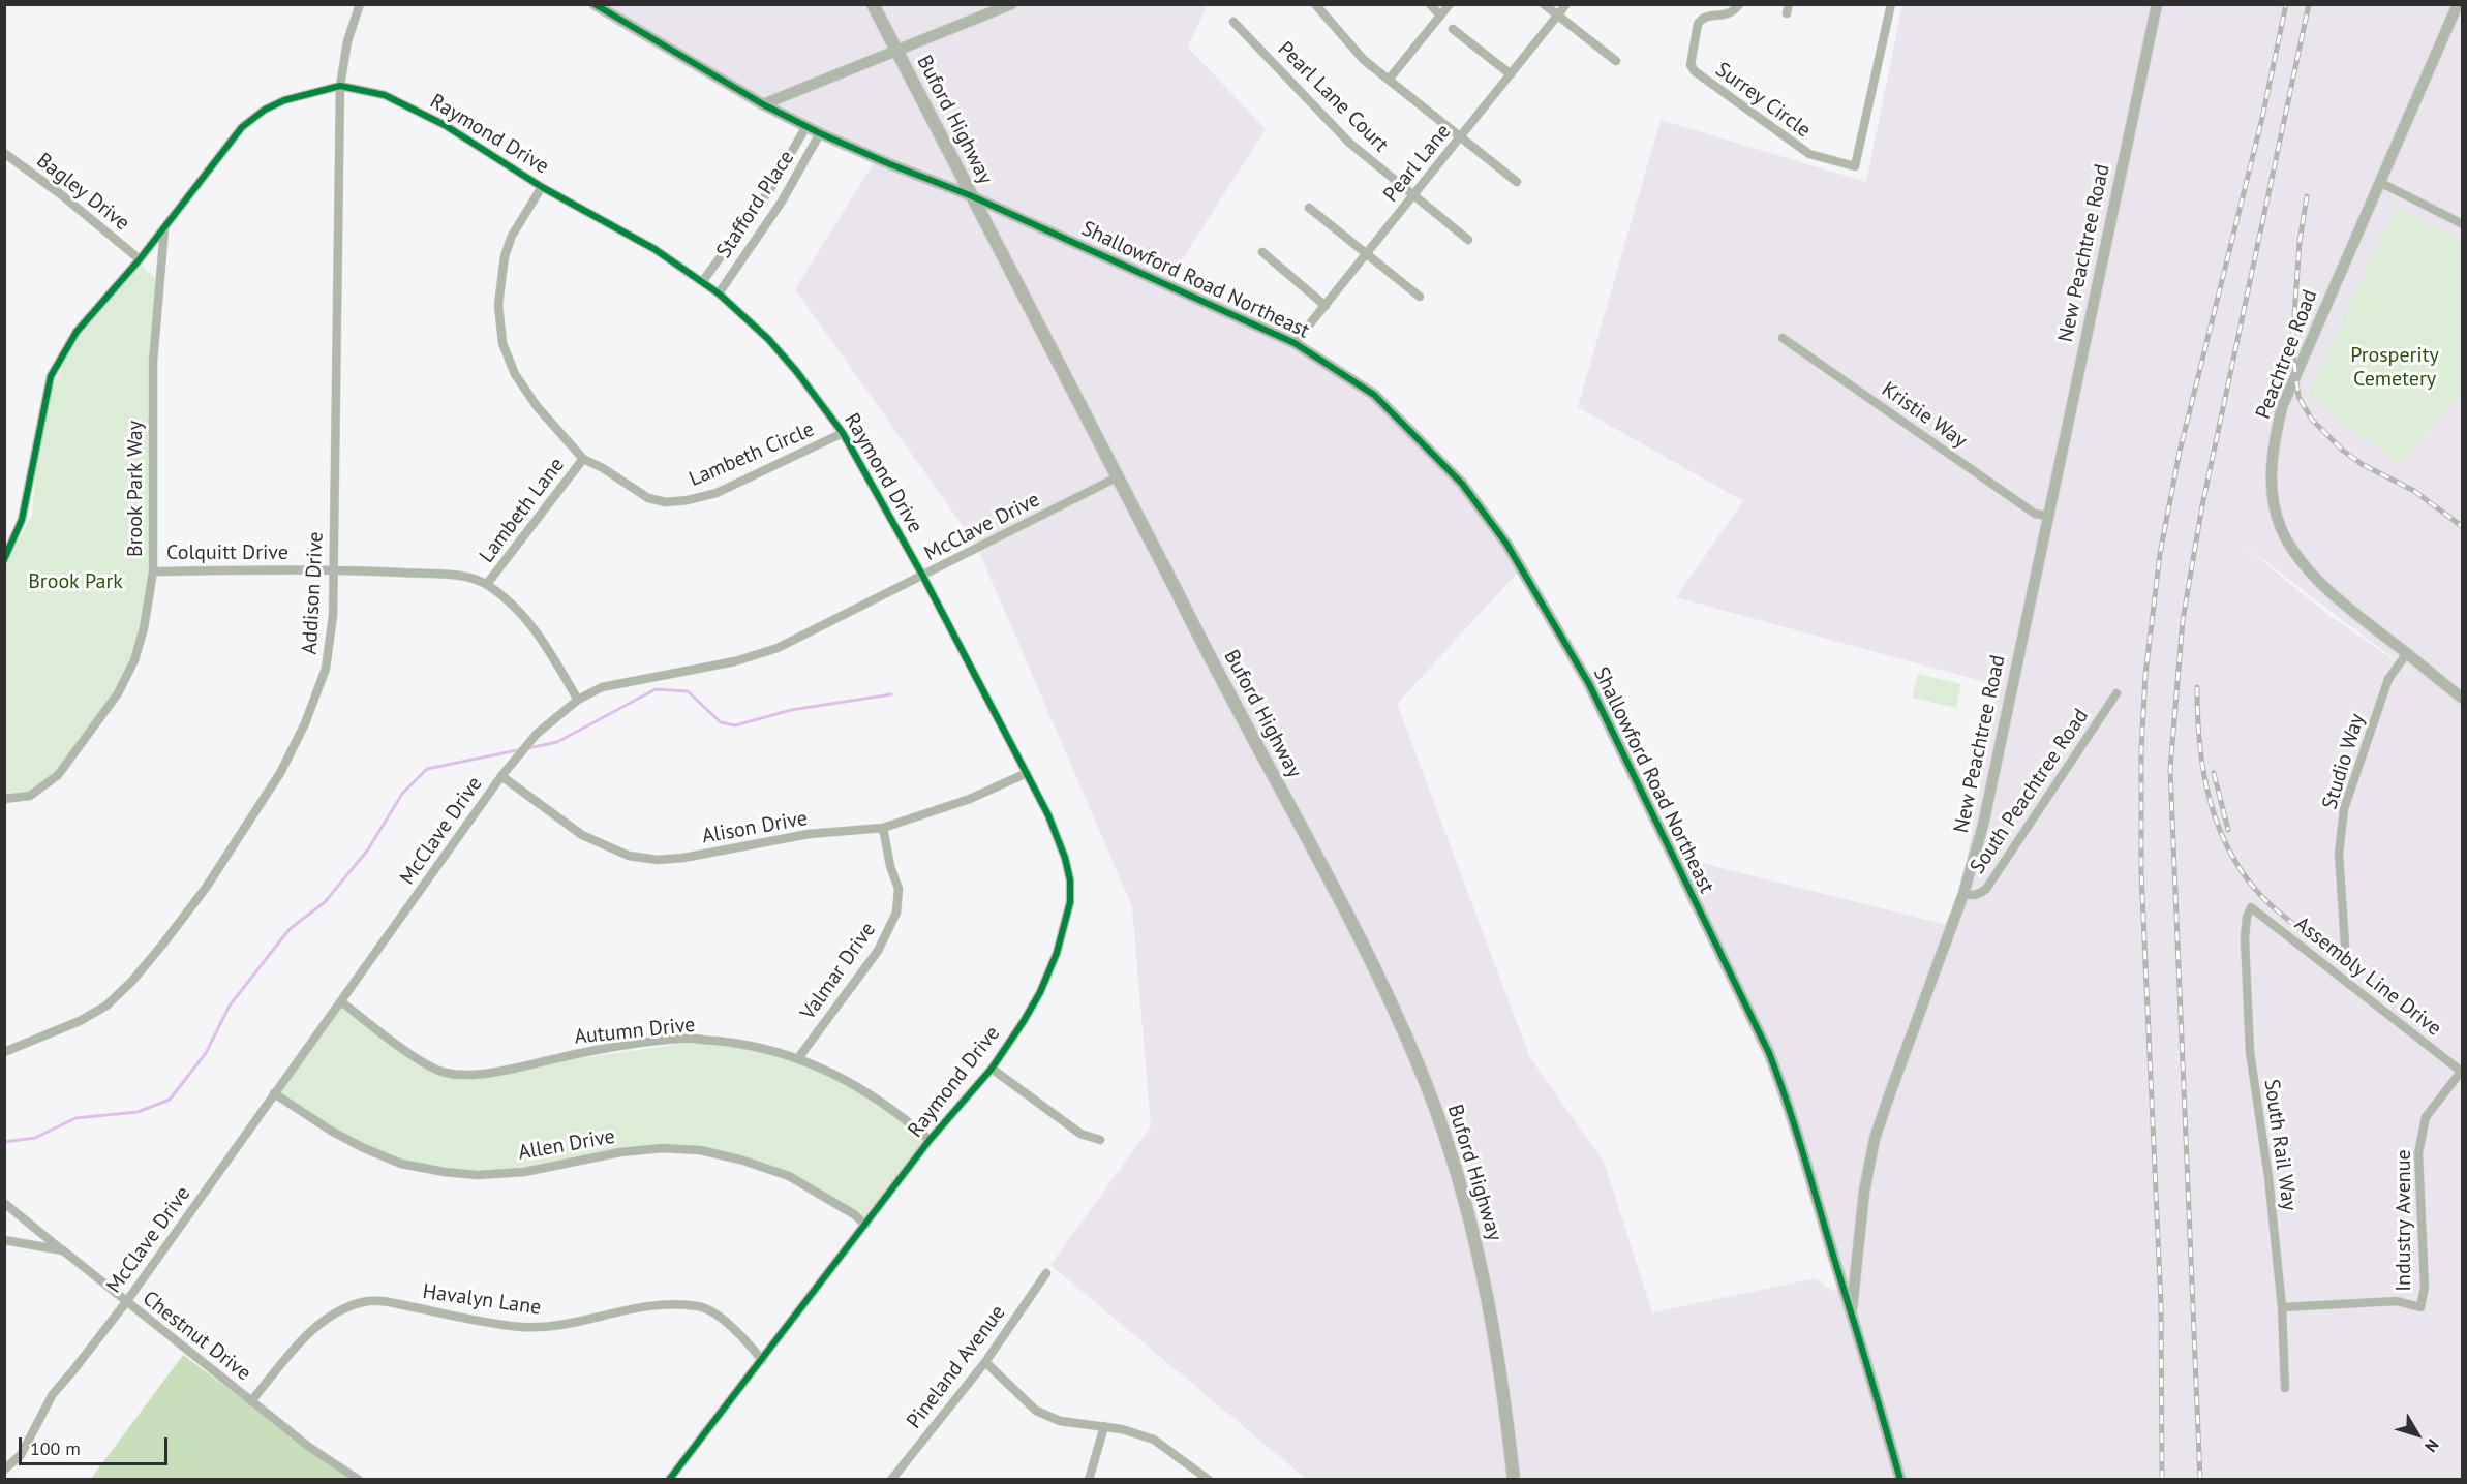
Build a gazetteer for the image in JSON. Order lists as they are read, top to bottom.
{
  "streets": {
    "main road": ["Buford Highway"],
    "street": [
      "Pearl Lane Court",
      "Surrey Circle",
      "Raymond Drive",
      "Pearl Lane",
      "Bagley Drive",
      "Stafford Place",
      "New Peachtree Road",
      "Shallowford Road Northeast",
      "Peachtree Road",
      "Kristie Way",
      "Lambeth Circle",
      "Brook Park Way",
      "Lambeth Lane",
      "McClave Drive",
      "Colquitt Drive",
      "Addison Drive",
      "Studio Way",
      "South Peachtree Road",
      "Alison Drive",
      "Valmar Drive",
      "Assembly Line Drive",
      "Autumn Drive",
      "Allen Drive",
      "South Rail Way",
      "Industry Avenue",
      "Havalyn Lane",
      "Chestnut Drive",
      "Pineland Avenue"
    ]
  },
  "crossings": [
    ["Pearl Lane Court", "Pearl Lane"],
    ["Buford Highway", "Shallowford Road Northeast"],
    ["Buford Highway", "McClave Drive"],
    ["Raymond Drive", "Bagley Drive"],
    ["Raymond Drive", "Stafford Place"],
    ["Raymond Drive", "Lambeth Circle"],
    ["Raymond Drive", "Brook Park Way"],
    ["Raymond Drive", "McClave Drive"],
    ["Raymond Drive", "Addison Drive"],
    ["Raymond Drive", "Alison Drive"],
    ["Raymond Drive", "Autumn Drive"],
    ["Raymond Drive", "Allen Drive"],
    ["Raymond Drive", "Havalyn Lane"],
    ["Pearl Lane", "Shallowford Road Northeast"],
    ["Stafford Place", "Shallowford Road Northeast"],
    ["New Peachtree Road", "Shallowford Road Northeast"],
    ["New Peachtree Road", "Kristie Way"],
    ["New Peachtree Road", "South Peachtree Road"],
    ["Peachtree Road", "Studio Way"],
    ["Lambeth Circle", "Lambeth Lane"],
    ["Brook Park Way", "Colquitt Drive"],
    ["Lambeth Lane", "Colquitt Drive"],
    ["McClave Drive", "Colquitt Drive"],
    ["McClave Drive", "Alison Drive"],
    ["McClave Drive", "Autumn Drive"],
    ["McClave Drive", "Allen Drive"],
    ["McClave Drive", "Chestnut Drive"],
    ["Colquitt Drive", "Addison Drive"],
    ["Alison Drive", "Valmar Drive"],
    ["Valmar Drive", "Autumn Drive"],
    ["Assembly Line Drive", "South Rail Way"],
    ["Assembly Line Drive", "Industry Avenue"],
    ["South Rail Way", "Industry Avenue"],
    ["Havalyn Lane", "Chestnut Drive"]
  ],
  "parks": ["Prosperity Cemetery", "Brook Park"],
  "scale_bar": "100 m",
  "north": "bottom right"
}
